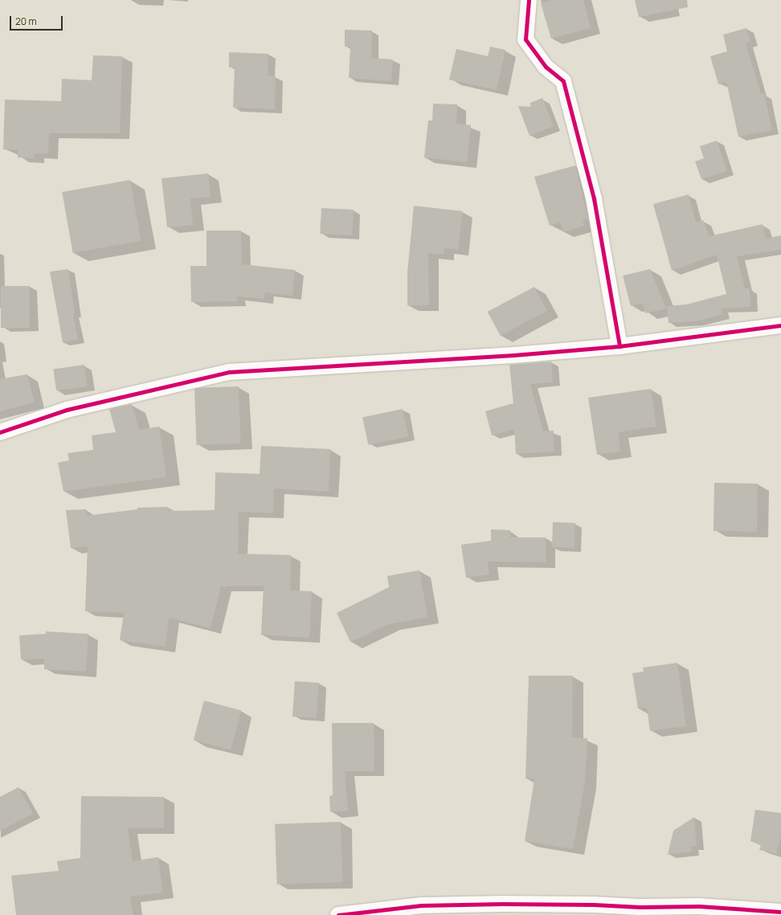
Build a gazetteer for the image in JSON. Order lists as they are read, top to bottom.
{
  "scale_bar": "20 m"
}
